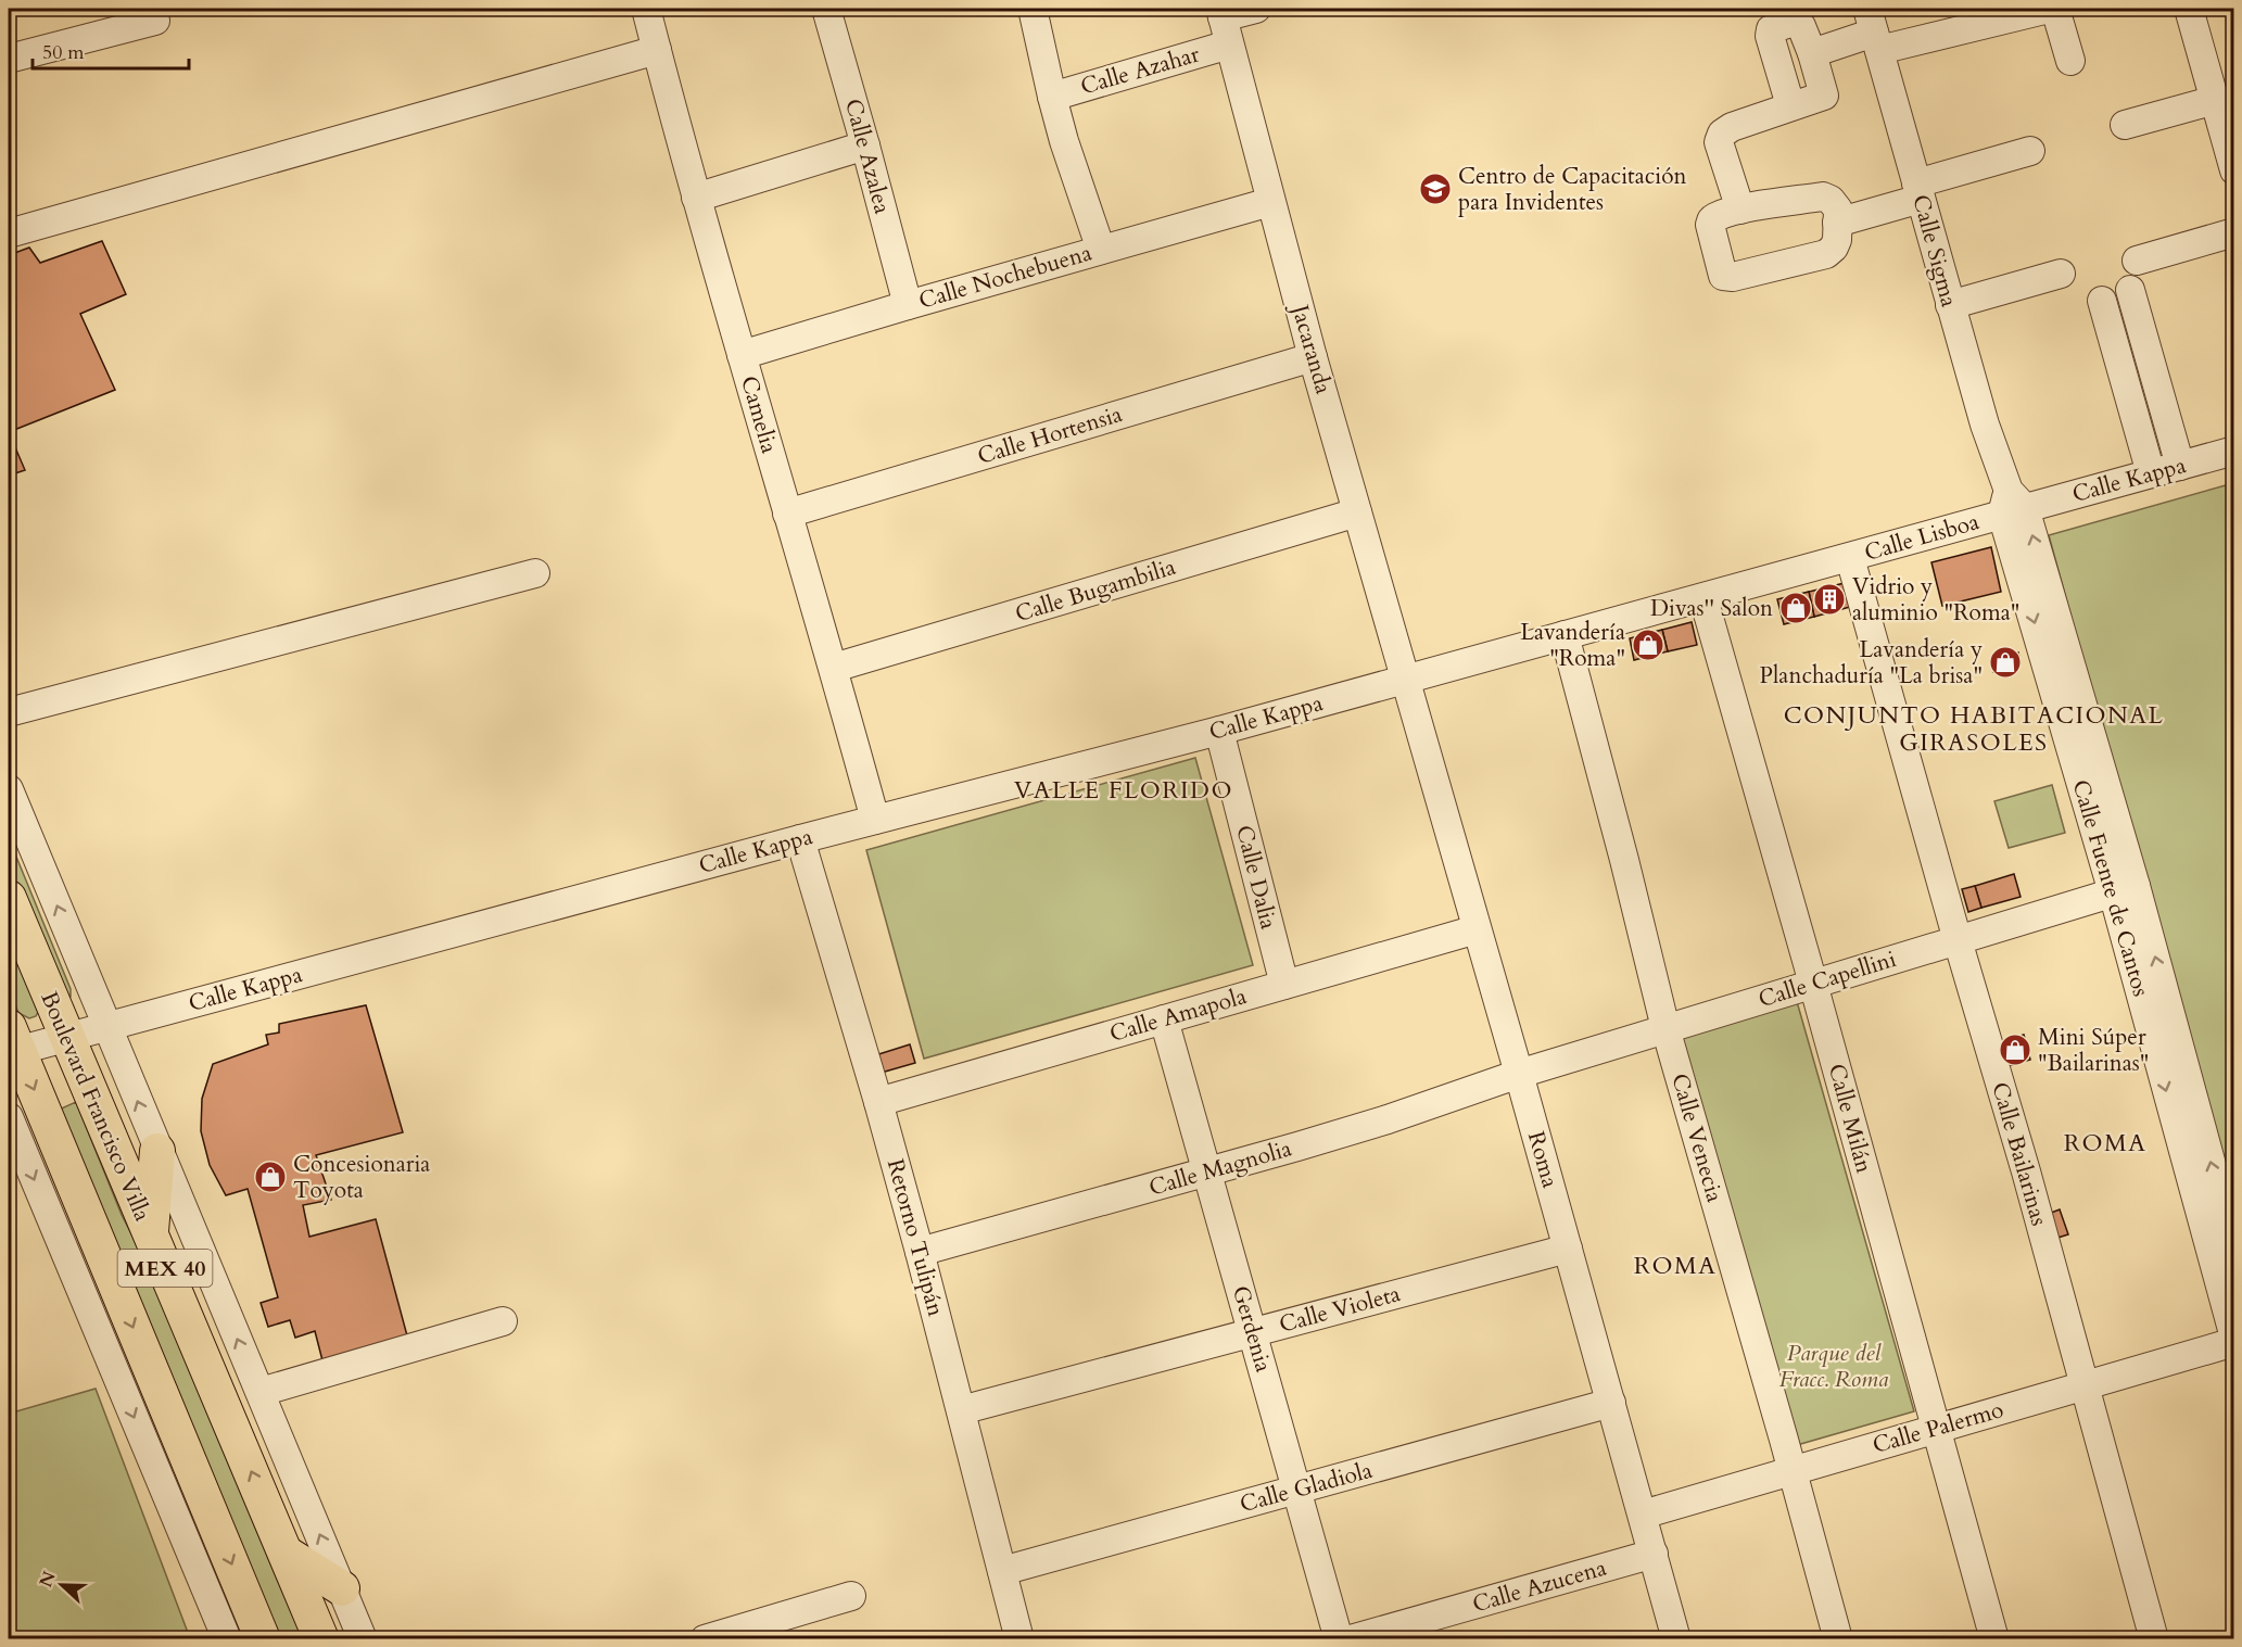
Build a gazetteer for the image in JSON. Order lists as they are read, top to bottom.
{
  "streets": {
    "main road": ["Boulevard Francisco Villa", "MEX 40"],
    "street": [
      "Calle Azahar",
      "Calle Azalea",
      "Calle Sigma",
      "Calle Nochebuena",
      "Jacaranda",
      "Camelia",
      "Calle Hortensia",
      "Calle Kappa",
      "Calle Lisboa",
      "Calle Bugambilia",
      "Calle Dalia",
      "Calle Fuente de Cantos",
      "Calle Capellini",
      "Calle Amapola",
      "Calle Milán",
      "Calle Venecia",
      "Calle Bailarinas",
      "Roma",
      "Calle Magnolia",
      "Retorno Tulipán",
      "Calle Violeta",
      "Gerdenia",
      "Calle Palermo",
      "Calle Gladiola",
      "Calle Azucena"
    ]
  },
  "crossings": [
    ["Calle Azahar", "Jacaranda"],
    ["Calle Azalea", "Calle Nochebuena"],
    ["Calle Sigma", "Calle Kappa"],
    ["Calle Sigma", "Calle Lisboa"],
    ["Calle Sigma", "Calle Fuente de Cantos"],
    ["Calle Nochebuena", "Jacaranda"],
    ["Calle Nochebuena", "Camelia"],
    ["Jacaranda", "Calle Hortensia"],
    ["Jacaranda", "Calle Kappa"],
    ["Jacaranda", "Calle Lisboa"],
    ["Jacaranda", "Calle Bugambilia"],
    ["Jacaranda", "Roma"],
    ["Camelia", "Calle Hortensia"],
    ["Camelia", "Calle Kappa"],
    ["Camelia", "Calle Bugambilia"],
    ["Calle Kappa", "Calle Lisboa"],
    ["Calle Kappa", "Calle Dalia"],
    ["Calle Kappa", "Calle Fuente de Cantos"],
    ["Calle Kappa", "Boulevard Francisco Villa"],
    ["Calle Kappa", "Roma"],
    ["Calle Kappa", "Retorno Tulipán"],
    ["Calle Kappa", "MEX 40"],
    ["Calle Lisboa", "Calle Fuente de Cantos"],
    ["Calle Lisboa", "Calle Milán"],
    ["Calle Lisboa", "Calle Venecia"],
    ["Calle Lisboa", "Calle Bailarinas"],
    ["Calle Lisboa", "Roma"],
    ["Calle Dalia", "Calle Amapola"],
    ["Calle Fuente de Cantos", "Calle Capellini"],
    ["Calle Fuente de Cantos", "Calle Palermo"],
    ["Calle Capellini", "Calle Milán"],
    ["Calle Capellini", "Calle Venecia"],
    ["Calle Capellini", "Calle Bailarinas"],
    ["Calle Capellini", "Roma"],
    ["Calle Capellini", "Calle Magnolia"],
    ["Calle Amapola", "Roma"],
    ["Calle Amapola", "Retorno Tulipán"],
    ["Calle Amapola", "Gerdenia"],
    ["Calle Milán", "Calle Palermo"],
    ["Calle Venecia", "Calle Palermo"],
    ["Calle Bailarinas", "Calle Palermo"],
    ["Roma", "Calle Magnolia"],
    ["Roma", "Calle Violeta"],
    ["Roma", "Calle Palermo"],
    ["Roma", "Calle Gladiola"],
    ["Roma", "Calle Azucena"],
    ["Calle Magnolia", "Retorno Tulipán"],
    ["Calle Magnolia", "Gerdenia"],
    ["Retorno Tulipán", "Calle Violeta"],
    ["Retorno Tulipán", "Calle Gladiola"],
    ["Calle Violeta", "Gerdenia"],
    ["Gerdenia", "Calle Gladiola"]
  ],
  "districts": [
    "CONJUNTO HABITACIONAL GIRASOLES",
    "VALLE FLORIDO",
    "ROMA",
    "ROMA"
  ],
  "parks": ["Parque del Fracc. Roma"],
  "places": {
    "school or university": ["Centro de Capacitación para Invidentes"],
    "building": ["Vidrio y aluminio \"Roma\""],
    "shop": [
      "Divas'' Salon",
      "Lavandería \"Roma\"",
      "Lavandería y Planchaduría \"La brisa\"",
      "Mini Súper \"Bailarinas\"",
      "Concesionaria Toyota"
    ]
  },
  "scale_bar": "50 m",
  "north": "left"
}
